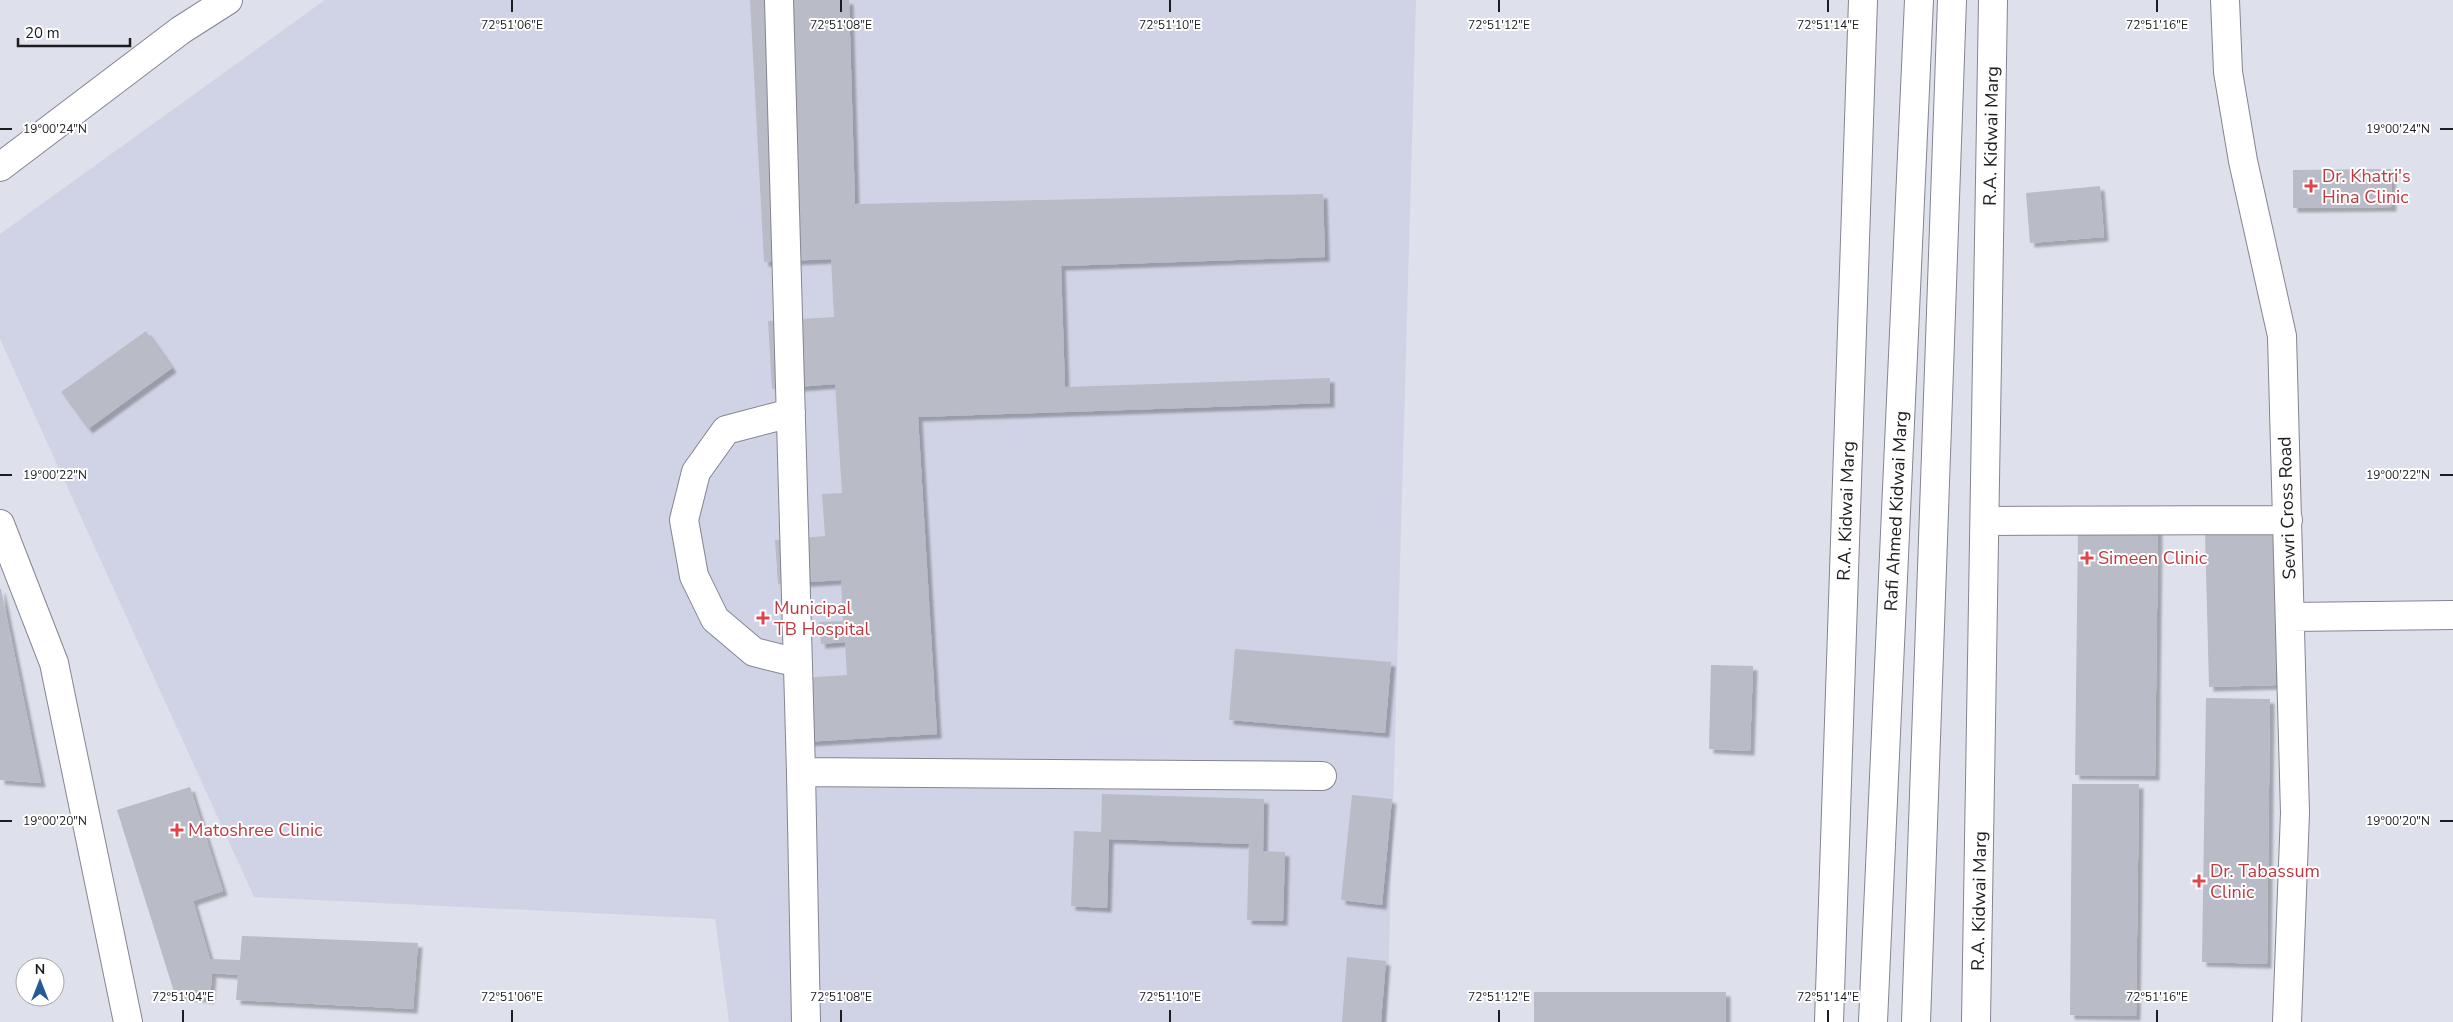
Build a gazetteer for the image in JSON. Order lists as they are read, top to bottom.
{
  "streets": {
    "street": ["R.A. Kidwai Marg", "Sewri Cross Road", "Rafi Ahmed Kidwai Marg"]
  },
  "places": {
    "health": [
      "Dr. Khatri's Hina Clinic",
      "Simeen Clinic",
      "Municipal TB Hospital",
      "Matoshree Clinic",
      "Dr. Tabassum Clinic"
    ]
  },
  "scale_bar": "20 m",
  "north": "top",
  "coordinates": [
    "72°51'06\"E",
    "72°51'08\"E",
    "72°51'10\"E",
    "72°51'12\"E",
    "72°51'14\"E",
    "72°51'16\"E",
    "19°00'24\"N",
    "19°00'22\"N",
    "19°00'20\"N",
    "72°51'04\"E"
  ]
}
